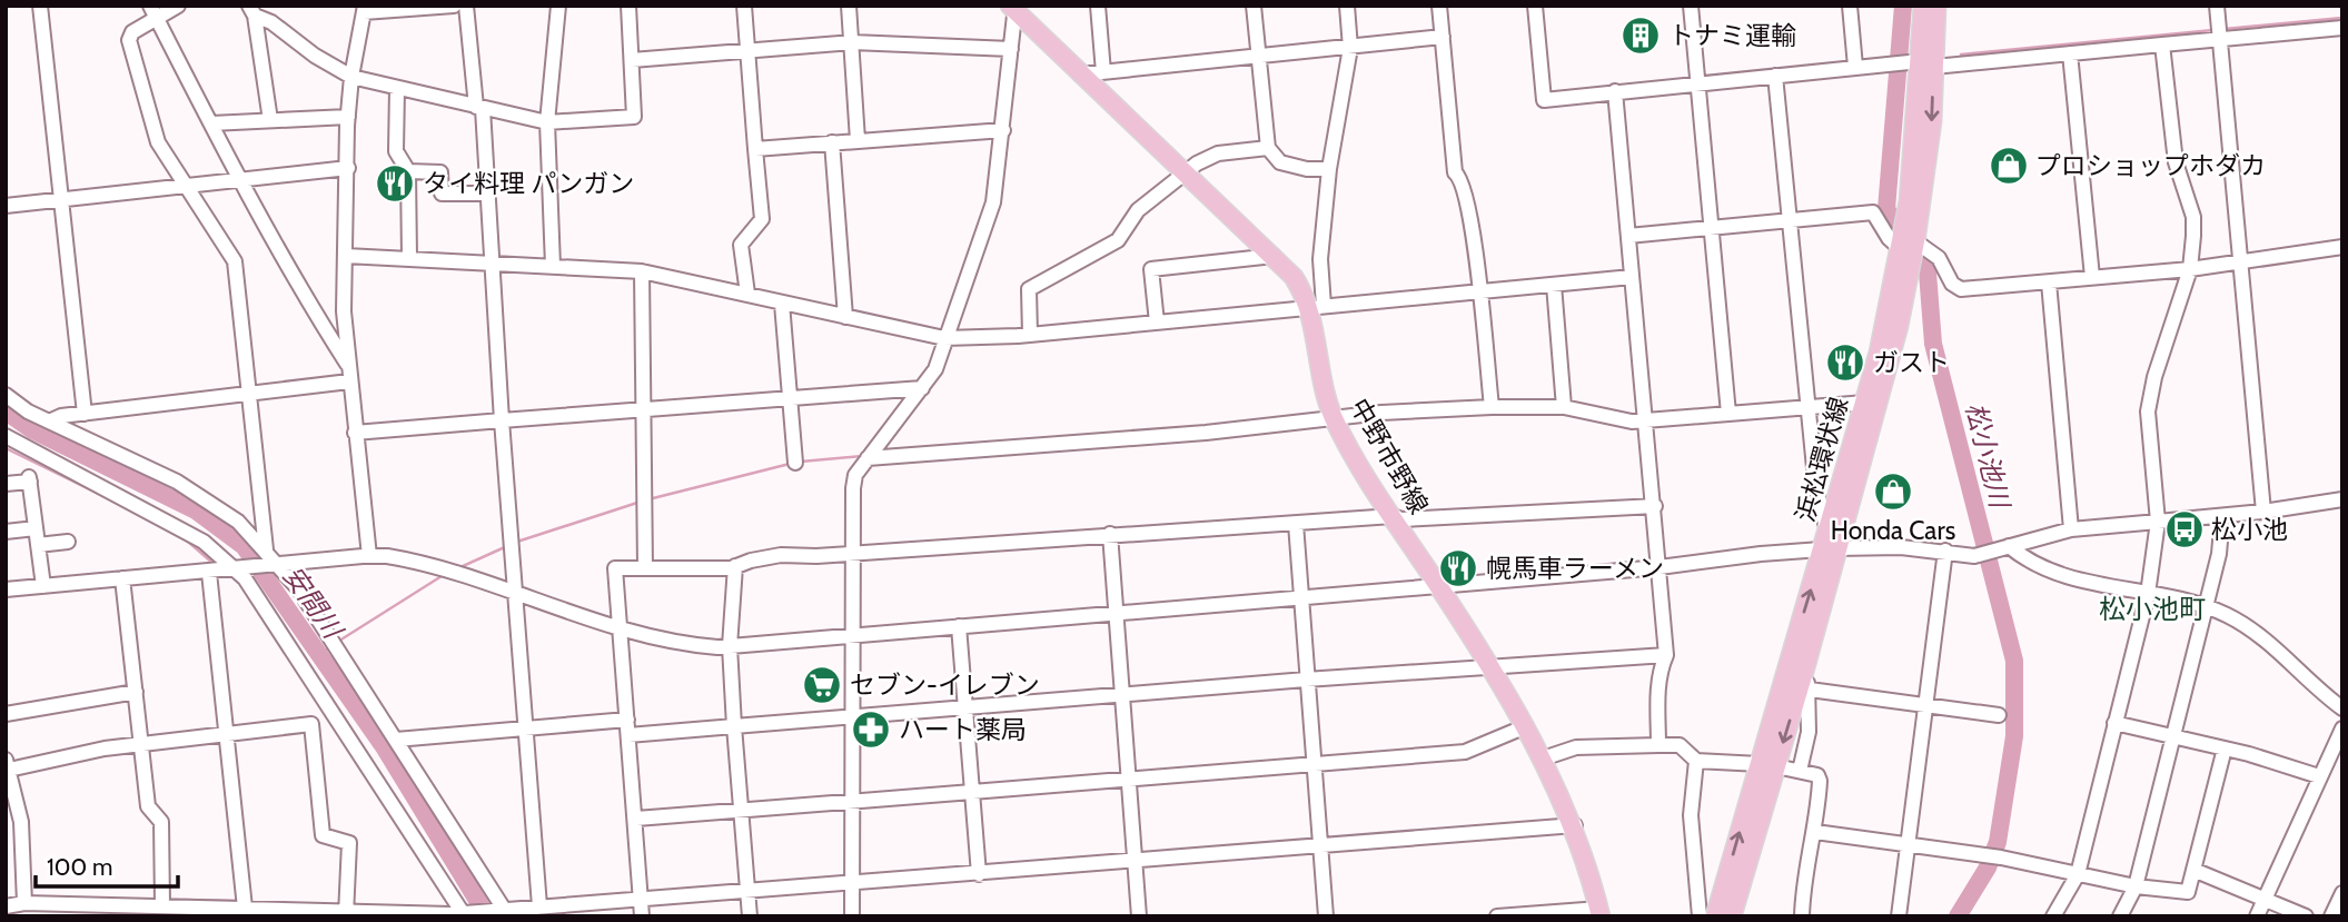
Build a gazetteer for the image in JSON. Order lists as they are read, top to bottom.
{
  "streets": {
    "main road": ["中野市野線", "浜松環状線"]
  },
  "districts": ["松小池町"],
  "water": ["松小池川", "安間川"],
  "places": {
    "building": ["トナミ運輸"],
    "shop": ["プロショップホダカ", "Honda Cars"],
    "restaurant": ["タイ料理 パンガン", "ガスト", "幌馬車ラーメン"],
    "bus stop": ["松小池"],
    "supermarket": ["セブン-イレブン"],
    "pharmacy": ["ハート薬局"]
  },
  "scale_bar": "100 m"
}
